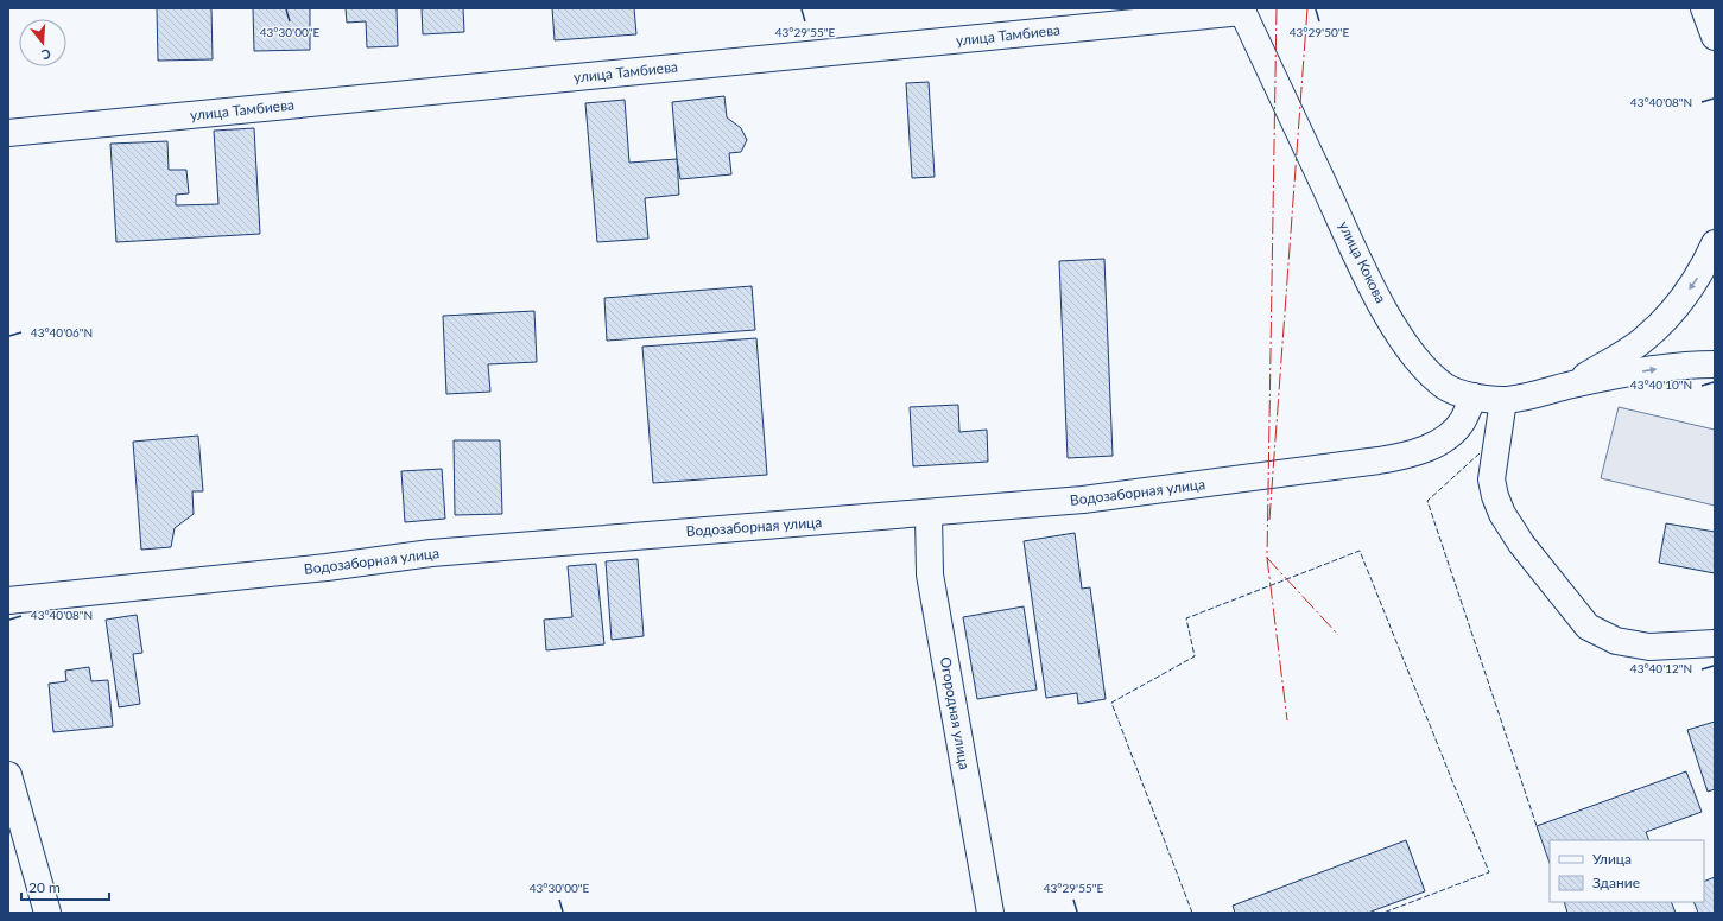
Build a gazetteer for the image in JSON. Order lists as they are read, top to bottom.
{
  "streets": {
    "street": [
      "улица Тамбиева",
      "улица Кокова",
      "Водозаборная улица",
      "Огородная улица"
    ]
  },
  "crossings": [
    ["улица Тамбиева", "улица Кокова"],
    ["улица Кокова", "Водозаборная улица"],
    ["Водозаборная улица", "Огородная улица"]
  ],
  "legend": ["Улица", "Здание"],
  "scale_bar": "20 m",
  "north": "bottom",
  "coordinates": [
    "43°30'00\"E",
    "43°29'55\"E",
    "43°29'50\"E",
    "43°40'08\"N",
    "43°40'06\"N",
    "43°40'10\"N",
    "43°40'12\"N"
  ]
}
